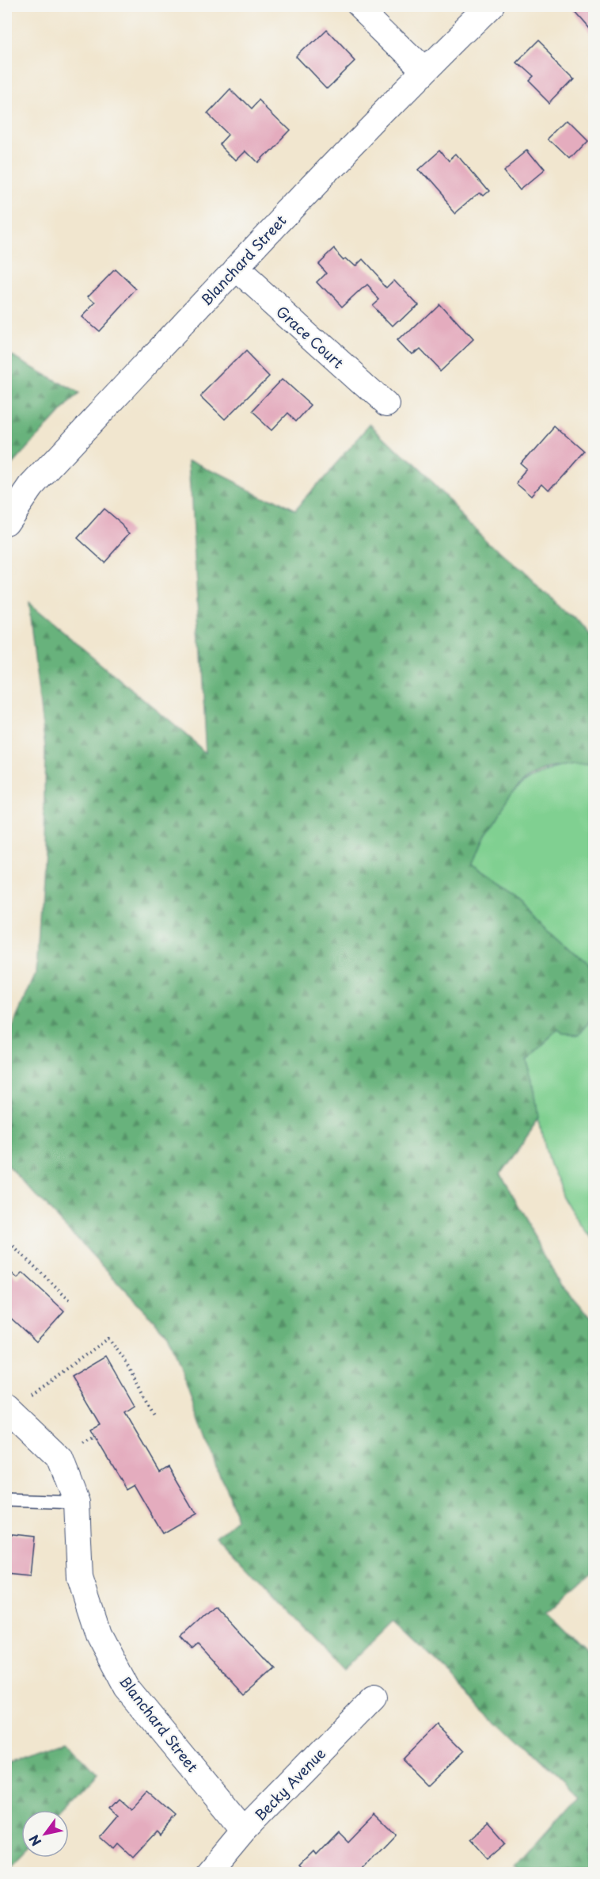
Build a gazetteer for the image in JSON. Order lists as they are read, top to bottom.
{
  "streets": {
    "street": ["Blanchard Street", "Grace Court", "Becky Avenue"]
  },
  "crossings": [
    ["Blanchard Street", "Grace Court"],
    ["Blanchard Street", "Becky Avenue"]
  ],
  "north": "bottom left"
}
